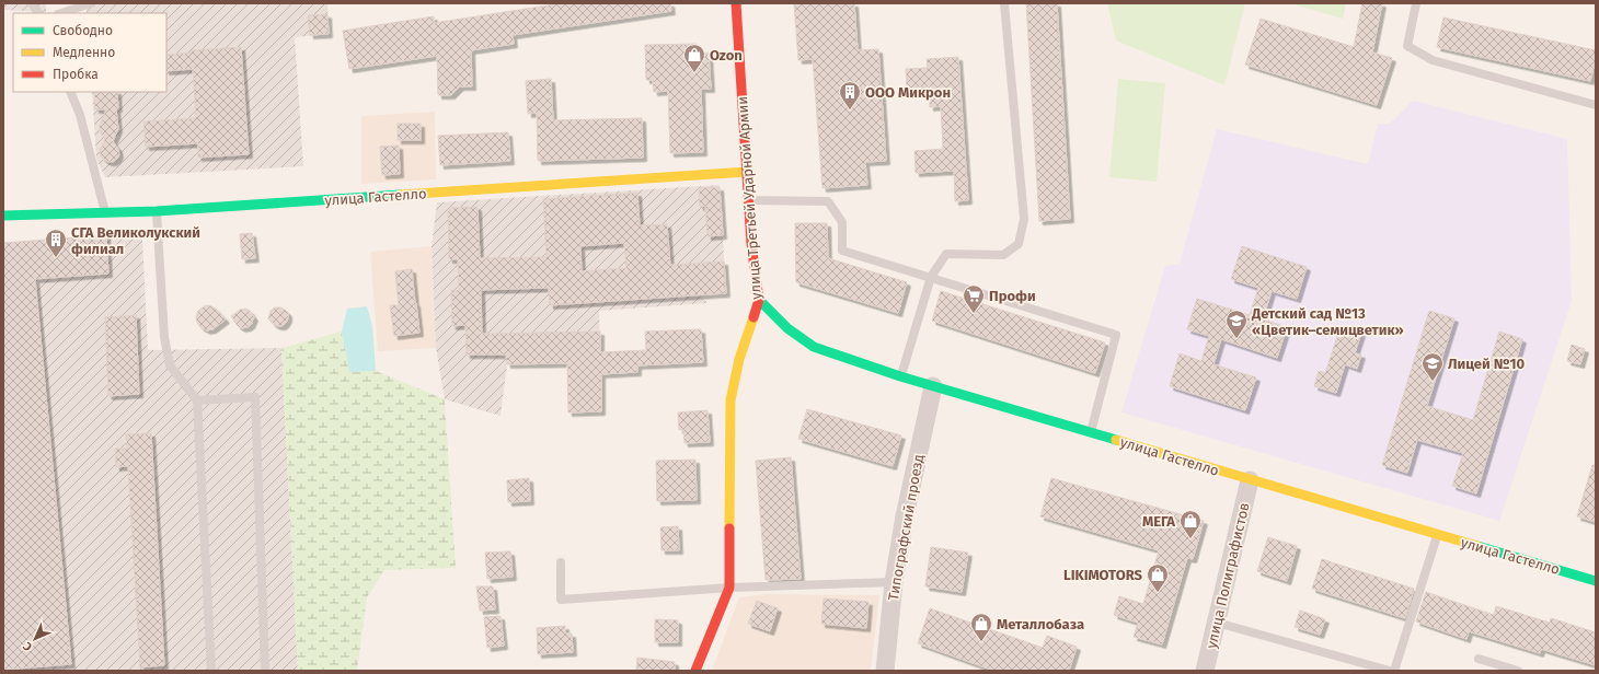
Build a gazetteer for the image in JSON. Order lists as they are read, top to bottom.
{
  "streets": {
    "main road": ["улица Гастелло", "улица Третьей Ударной Армии"],
    "street": ["Типографский проезд", "улица Полиграфистов"]
  },
  "crossings": [
    ["улица Гастелло", "улица Третьей Ударной Армии"],
    ["улица Гастелло", "Типографский проезд"],
    ["улица Гастелло", "улица Полиграфистов"]
  ],
  "places": {
    "shop": [
      "Ozon",
      "МЕГА",
      "LIKIMOTORS",
      "Металлобаза"
    ],
    "building": ["ООО Микрон", "СГА Великолукский филиал"],
    "supermarket": ["Профи"],
    "school or university": ["Детский сад №13 «Цветик–семицветик»", "Лицей №10"]
  },
  "legend": ["Свободно", "Медленно", "Пробка"],
  "north": "bottom left"
}
